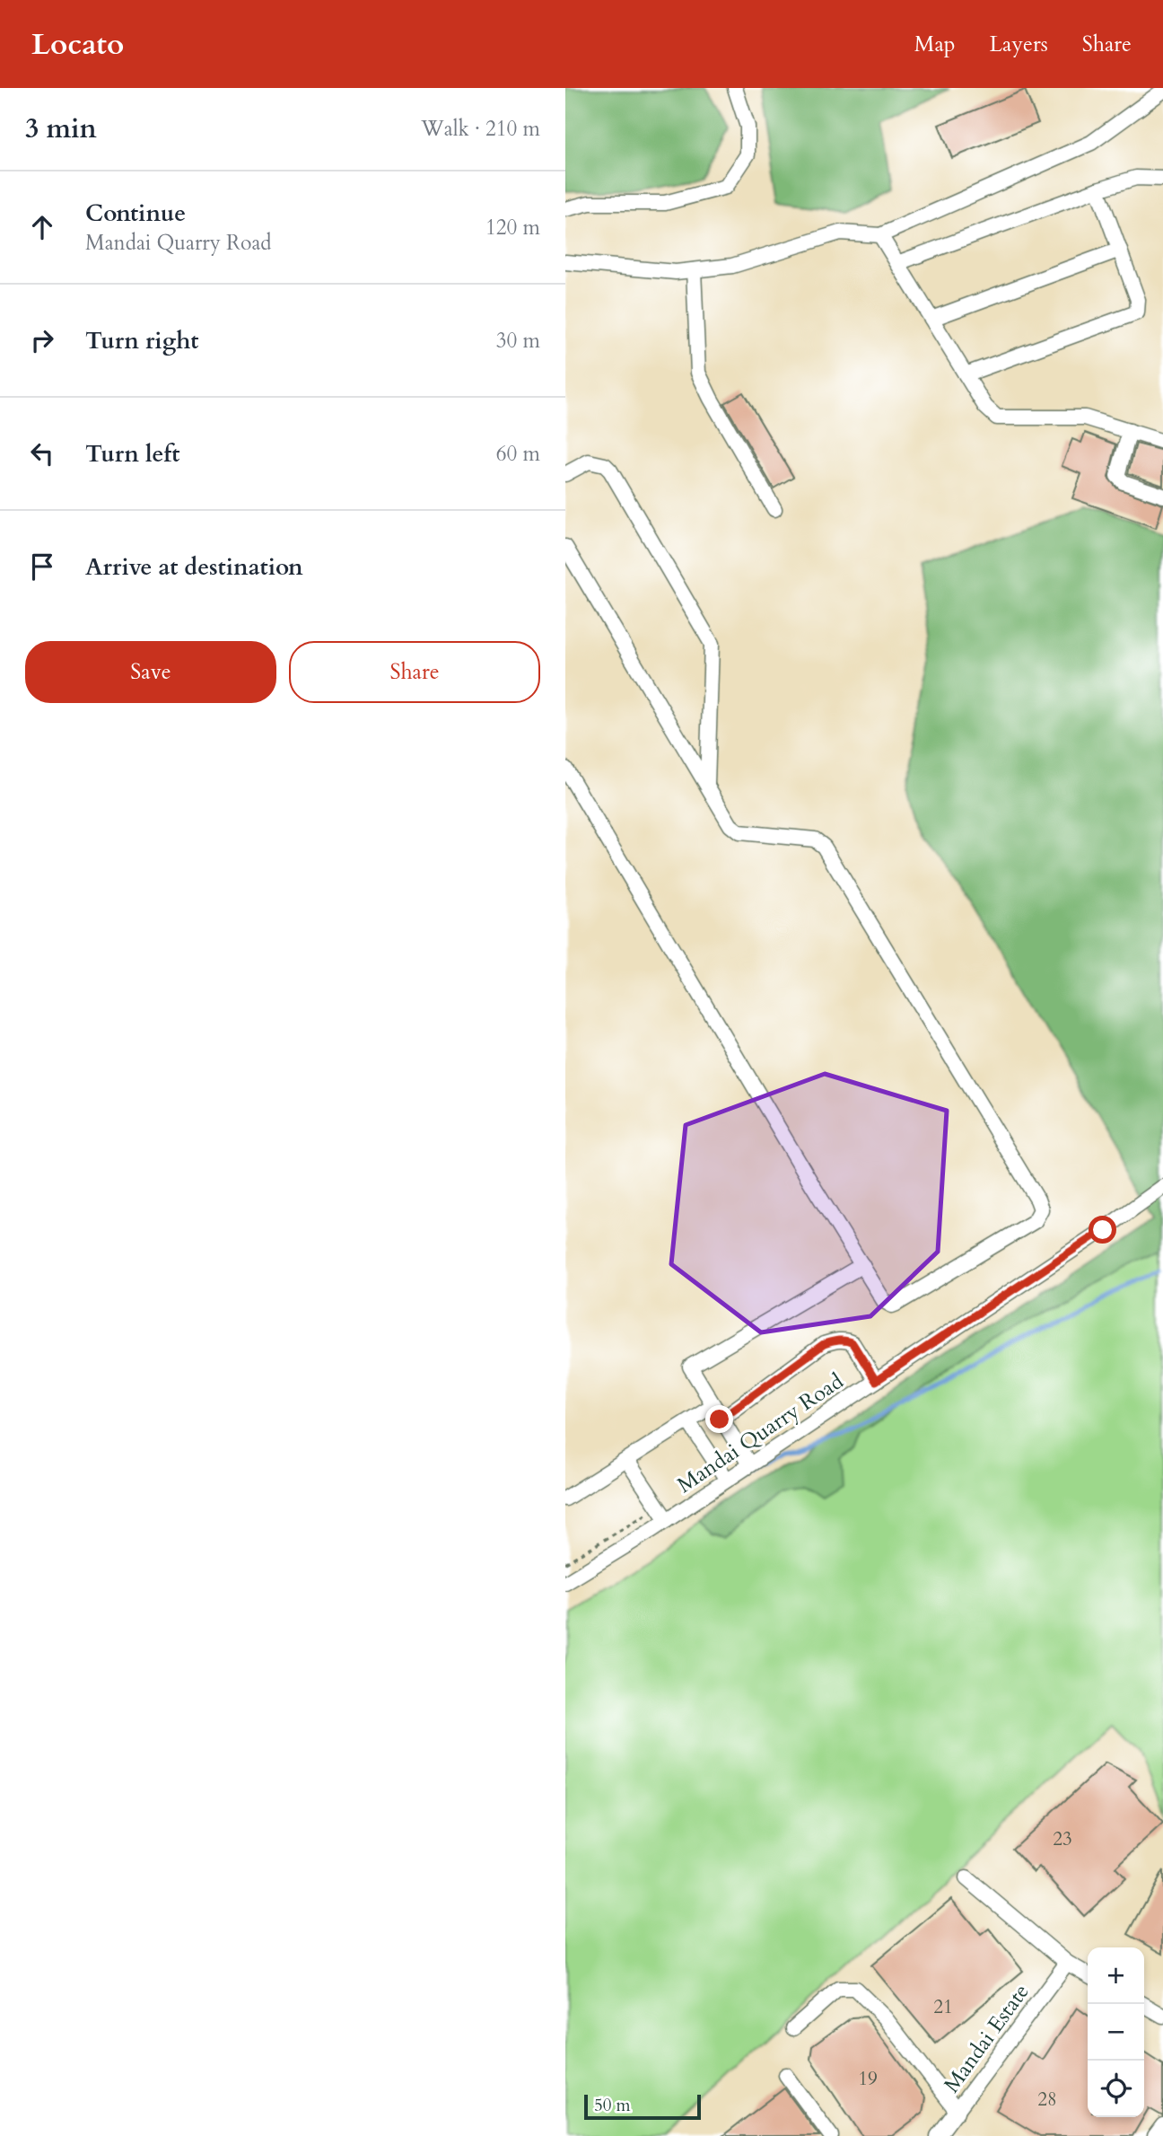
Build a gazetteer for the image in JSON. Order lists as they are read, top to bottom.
{
  "streets": {
    "street": ["Mandai Quarry Road", "Mandai Estate"]
  },
  "house_numbers": [
    "23",
    "21",
    "19",
    "28"
  ],
  "scale_bar": "50 m",
  "page": {
    "header": "Locato",
    "nav": ["Map", "Layers", "Share"],
    "heading": ["3 min", "Walk · 210 m"],
    "list": [
      ["Continue", "Mandai Quarry Road", "120 m"],
      ["Turn right", "30 m"],
      ["Turn left", "60 m"],
      "Arrive at destination"
    ],
    "buttons": ["Save", "Share"],
    "map_buttons": ["+", "−"],
    "scale": "50 m"
  }
}
